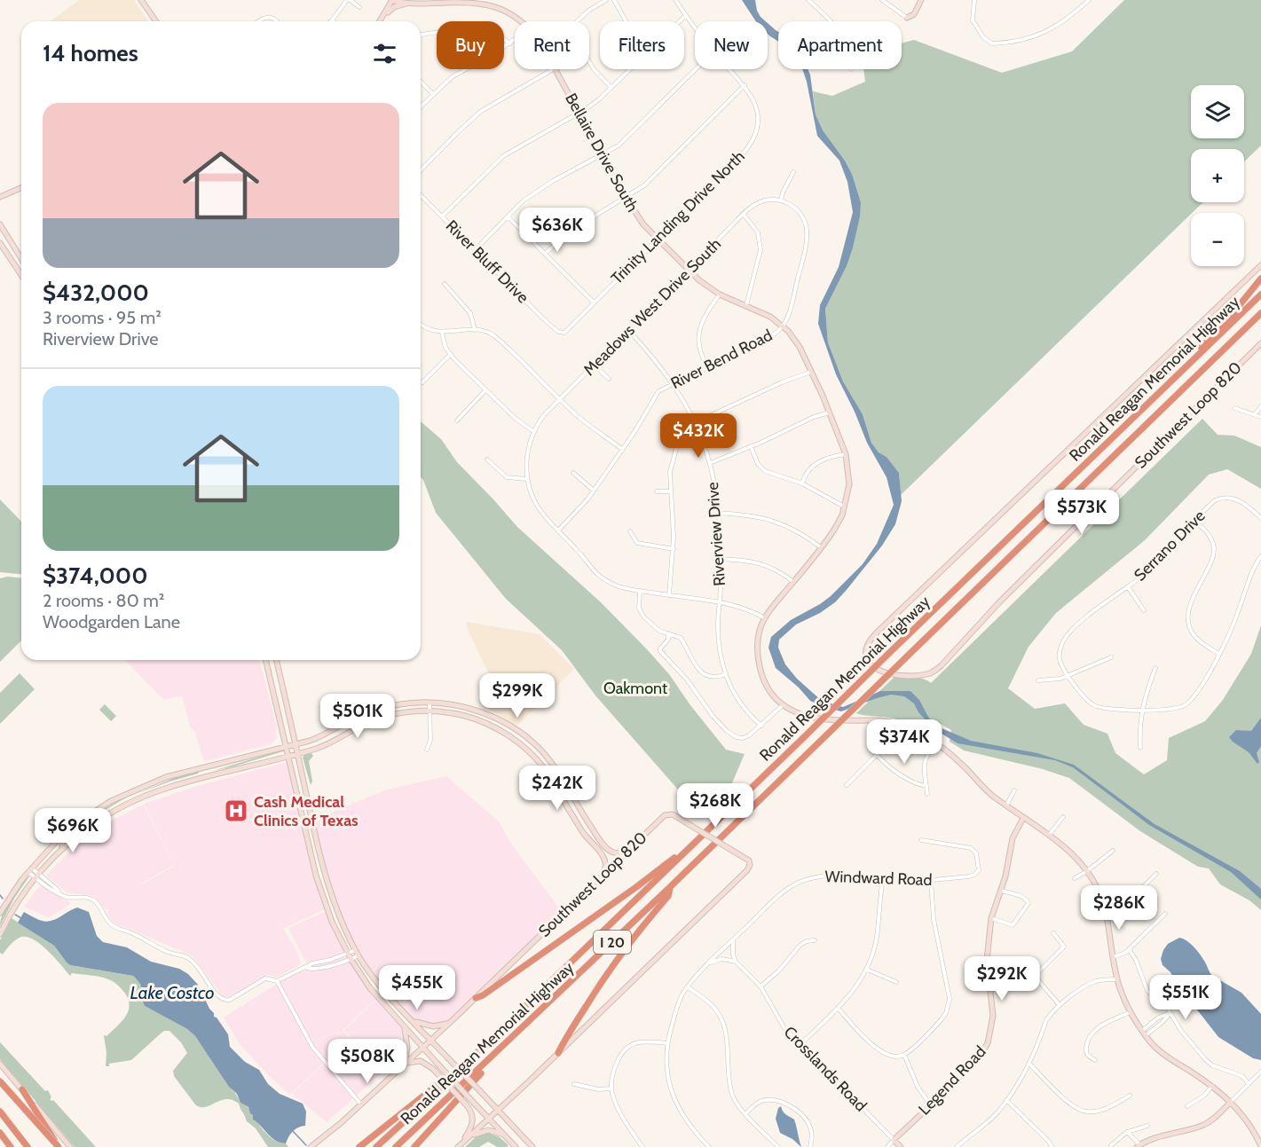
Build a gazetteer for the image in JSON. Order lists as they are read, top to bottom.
{
  "streets": {
    "highway": ["Ronald Reagan Memorial Highway", "I 20"],
    "street": [
      "Bellaire Drive South",
      "Trinity Landing Drive North",
      "River Bluff Drive",
      "Meadows West Drive South",
      "River Bend Road",
      "Southwest Loop 820",
      "Riverview Drive",
      "Serrano Drive",
      "Windward Road",
      "Crosslands Road",
      "Legend Road"
    ]
  },
  "crossings": [
    ["Bellaire Drive South", "Trinity Landing Drive North"],
    ["Bellaire Drive South", "Meadows West Drive South"],
    ["Bellaire Drive South", "River Bend Road"],
    ["Trinity Landing Drive North", "River Bluff Drive"],
    ["Meadows West Drive South", "River Bend Road"],
    ["Meadows West Drive South", "Riverview Drive"],
    ["River Bend Road", "Riverview Drive"],
    ["Crosslands Road", "Legend Road"]
  ],
  "water": ["Lake Costco"],
  "parks": ["Oakmont"],
  "places": {
    "hospital": ["Cash Medical Clinics of Texas"]
  },
  "page": {
    "chip": [
      "Buy",
      "Rent",
      "Filters",
      "New",
      "Apartment"
    ],
    "heading": "14 homes",
    "map_buttons": ["+", "−"],
    "list": [
      {
        "name": "$432,000",
        "note": "3 rooms · 95 m² · Riverview Drive"
      },
      {
        "name": "$374,000",
        "note": "2 rooms · 80 m² · Woodgarden Lane"
      }
    ],
    "price": [
      "$636K",
      "$432K",
      "$573K",
      "$299K",
      "$501K",
      "$374K",
      "$242K",
      "$268K",
      "$696K",
      "$286K",
      "$292K",
      "$455K",
      "$551K",
      "$508K"
    ]
  }
}
